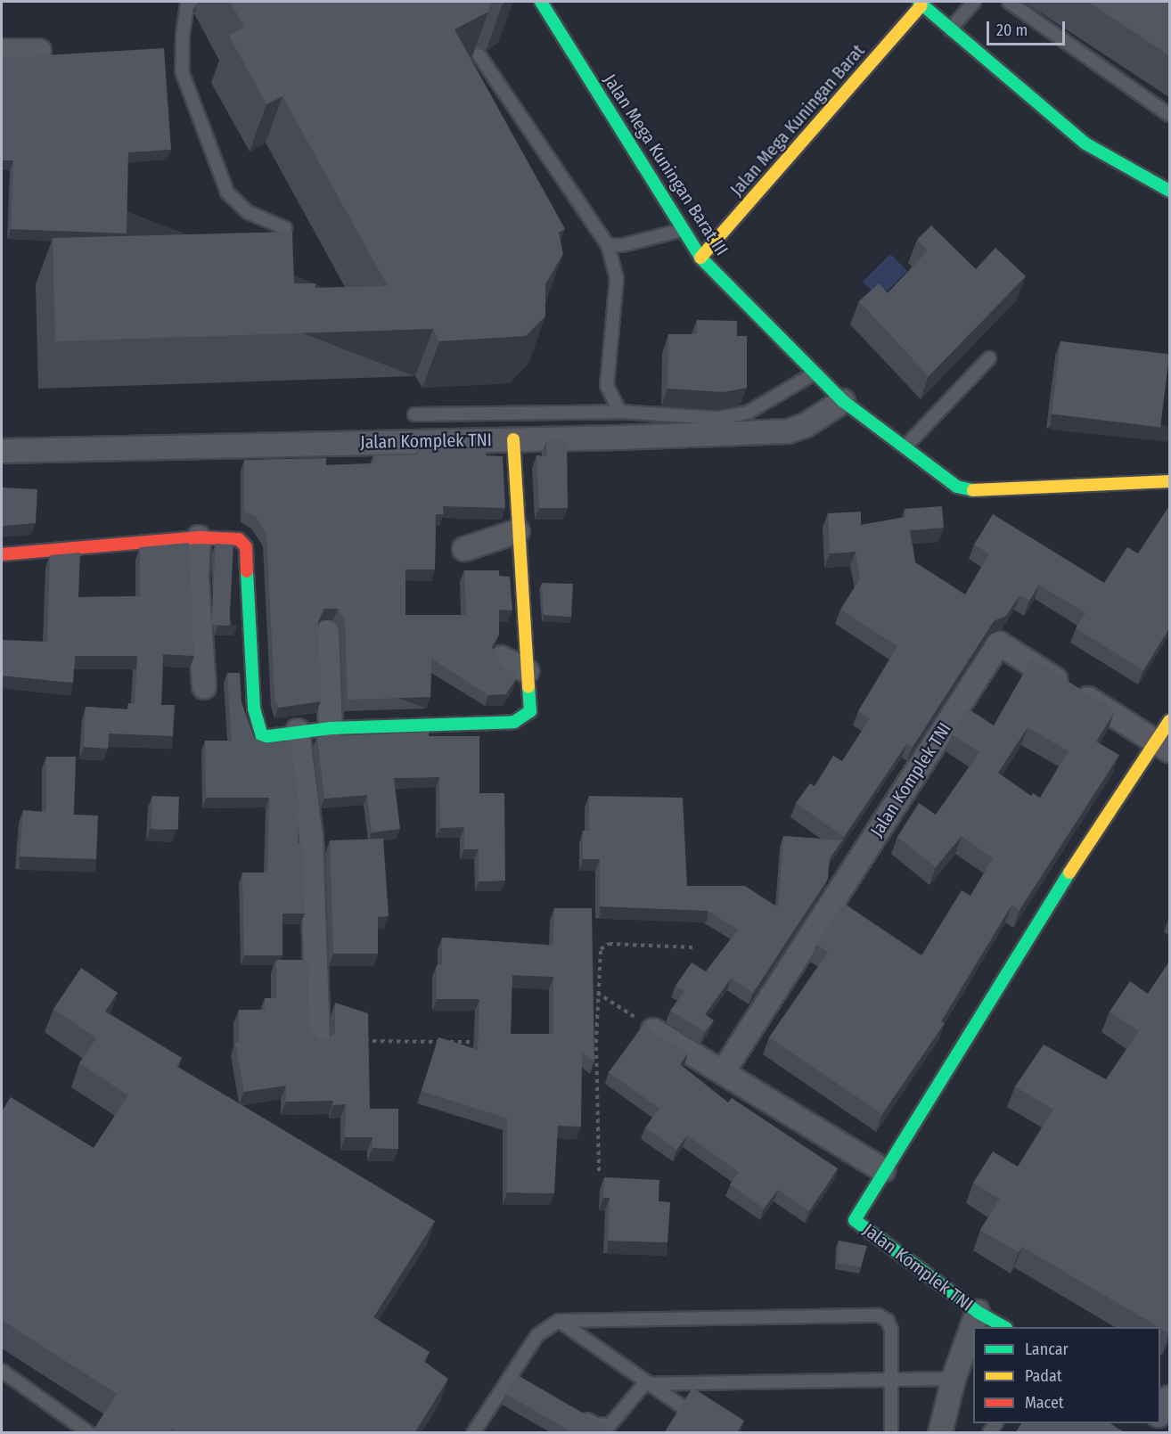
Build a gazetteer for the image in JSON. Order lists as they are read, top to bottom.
{
  "streets": {
    "street": ["Jalan Mega Kuningan Barat", "Jalan Mega Kuningan Barat III", "Jalan Komplek TNI"]
  },
  "crossings": [
    ["Jalan Mega Kuningan Barat", "Jalan Mega Kuningan Barat III"],
    ["Jalan Mega Kuningan Barat III", "Jalan Komplek TNI"]
  ],
  "legend": ["Lancar", "Padat", "Macet"],
  "scale_bar": "20 m"
}
